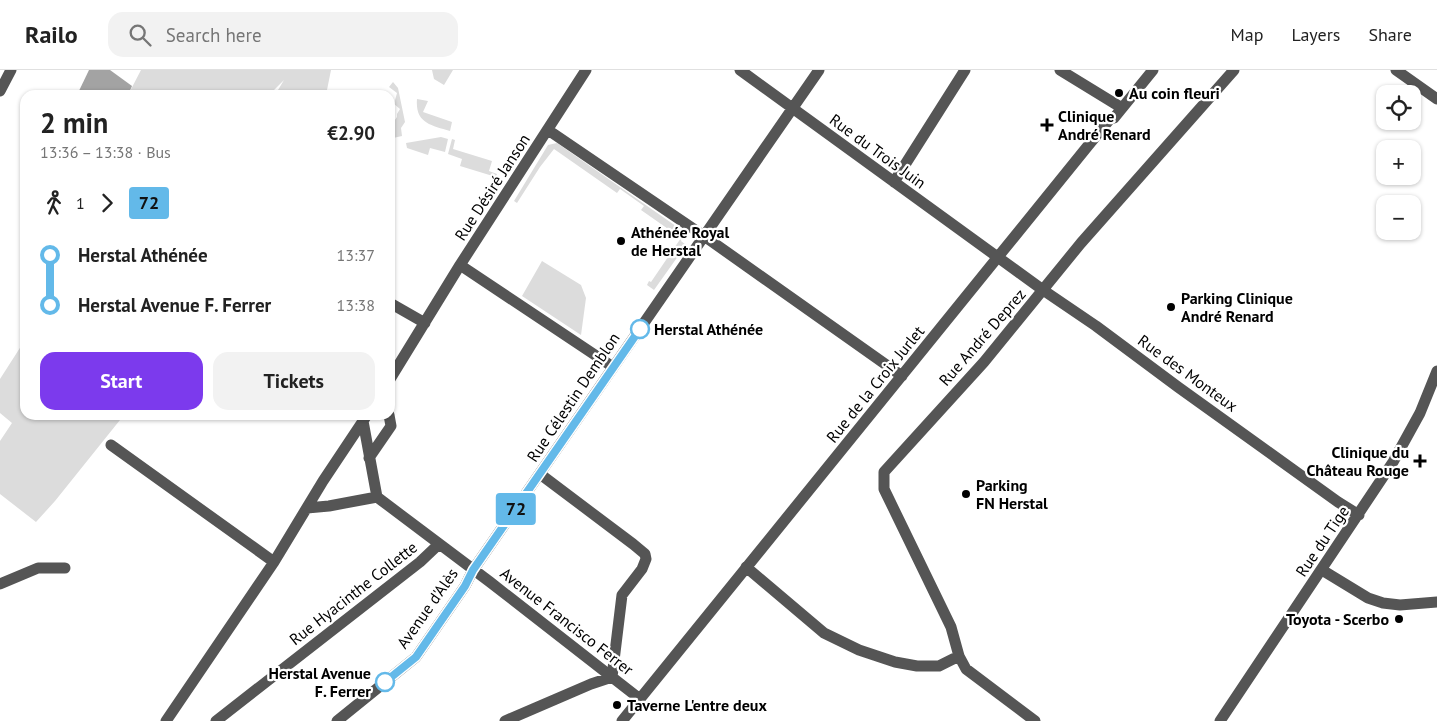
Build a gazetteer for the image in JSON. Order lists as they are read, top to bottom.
{
  "streets": {
    "street": [
      "Rue du Trois Juin",
      "Rue Désiré Janson",
      "Rue André Deprez",
      "Rue des Monteux",
      "Rue de la Croix Jurlet",
      "Rue Célestin Demblon",
      "Rue du Tige",
      "Rue Hyacinthe Collette",
      "Avenue d'Alès",
      "Avenue Francisco Ferrer"
    ]
  },
  "crossings": [
    ["Rue du Trois Juin", "Rue des Monteux"],
    ["Rue du Trois Juin", "Rue de la Croix Jurlet"],
    ["Rue du Trois Juin", "Rue Célestin Demblon"],
    ["Rue André Deprez", "Rue des Monteux"],
    ["Rue des Monteux", "Rue de la Croix Jurlet"],
    ["Rue des Monteux", "Rue du Tige"],
    ["Rue de la Croix Jurlet", "Avenue Francisco Ferrer"],
    ["Rue Célestin Demblon", "Avenue d'Alès"],
    ["Rue Célestin Demblon", "Avenue Francisco Ferrer"],
    ["Rue Hyacinthe Collette", "Avenue Francisco Ferrer"],
    ["Avenue d'Alès", "Avenue Francisco Ferrer"]
  ],
  "places": {
    "other": [
      "Au coin fleuri",
      "Athénée Royal de Herstal",
      "Parking Clinique André Renard",
      "Herstal Athénée",
      "Parking FN Herstal",
      "Toyota - Scerbo",
      "Herstal Avenue F. Ferrer",
      "Taverne L'entre deux"
    ],
    "health": ["Clinique André Renard", "Clinique du Château Rouge"]
  },
  "lines": ["bus line 72"],
  "page": {
    "header": "Railo",
    "search": "Search here",
    "nav": ["Map", "Layers", "Share"],
    "on_map": "72",
    "map_buttons": ["+", "−"],
    "heading": ["2 min", "13:36 – 13:38 · Bus", "€2.90"],
    "legs": ["1", "72"],
    "list": [
      {
        "name": "Herstal Athénée",
        "value": "13:37"
      },
      {
        "name": "Herstal Avenue F. Ferrer",
        "value": "13:38"
      }
    ],
    "buttons": ["Start", "Tickets"]
  }
}
